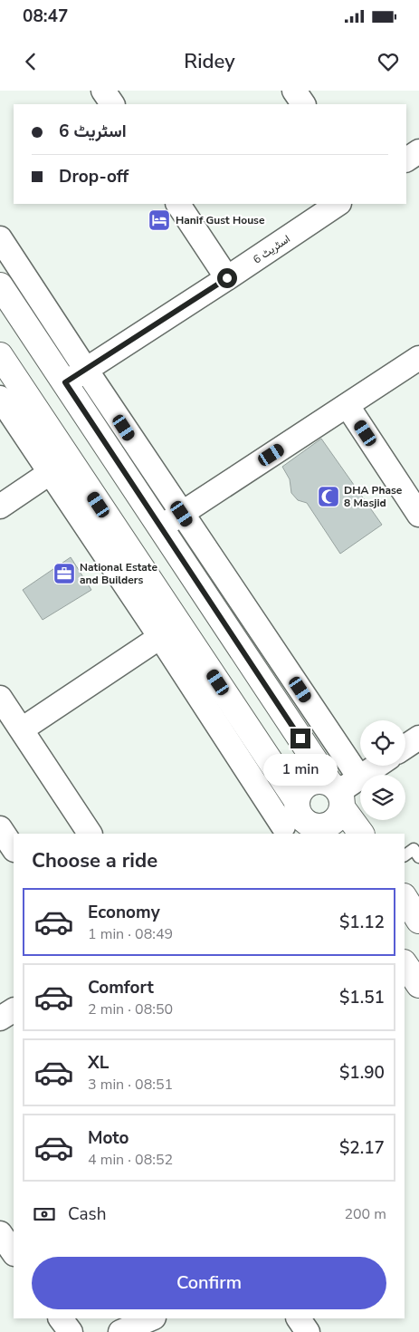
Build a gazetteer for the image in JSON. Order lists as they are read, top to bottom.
{
  "streets": {
    "street": ["اسٹریٹ 6"]
  },
  "places": {
    "hotel": ["Hanif Gust House"],
    "mosque": ["DHA Phase 8 Masjid"],
    "office": ["National Estate and Builders"]
  },
  "page": {
    "status": "08:47",
    "header": "Ridey",
    "banner": ["اسٹریٹ 6", "Drop-off"],
    "bubble": "1 min",
    "heading": "Choose a ride",
    "list": [
      {
        "name": "Economy",
        "note": "1 min · 08:49",
        "value": "$1.12"
      },
      {
        "name": "Comfort",
        "note": "2 min · 08:50",
        "value": "$1.51"
      },
      {
        "name": "XL",
        "note": "3 min · 08:51",
        "value": "$1.90"
      },
      {
        "name": "Moto",
        "note": "4 min · 08:52",
        "value": "$2.17"
      }
    ],
    "pay": ["Cash", "200 m"],
    "buttons": "Confirm"
  }
}
